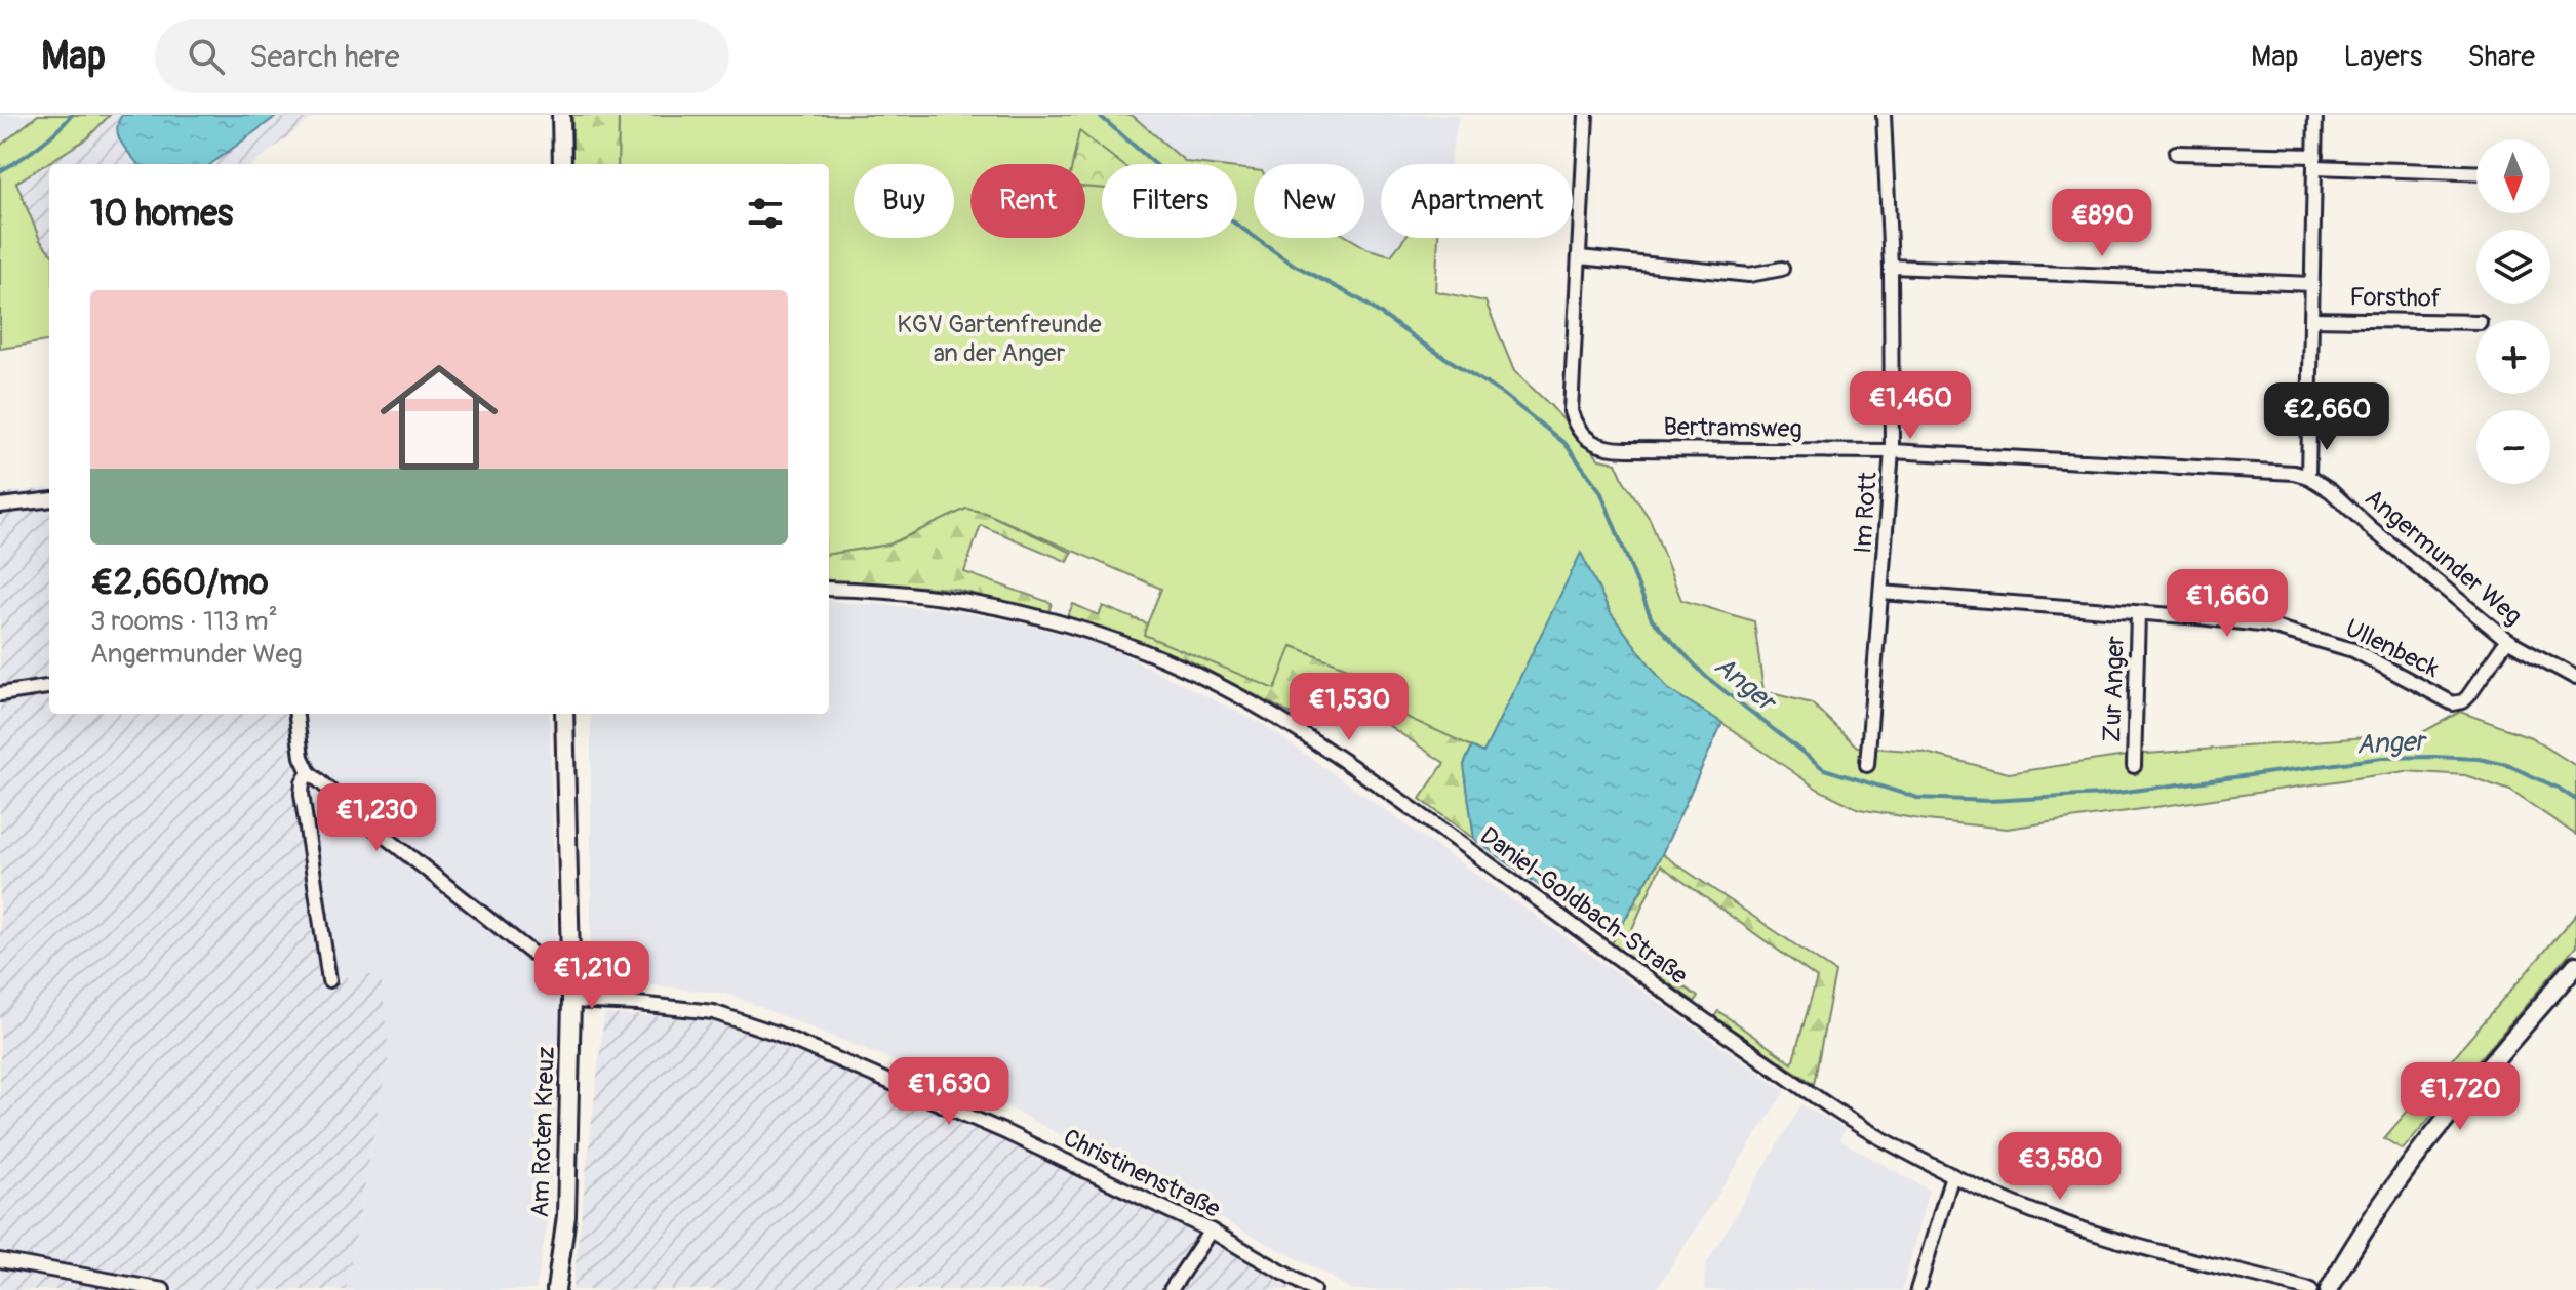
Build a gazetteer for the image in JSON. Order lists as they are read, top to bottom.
{
  "streets": {
    "street": [
      "Forsthof",
      "Bertramsweg",
      "Im Rott",
      "Angermunder Weg",
      "Ullenbeck",
      "Zur Anger",
      "Daniel-Goldbach-Straße",
      "Am Roten Kreuz",
      "Christinenstraße"
    ]
  },
  "crossings": [
    ["Bertramsweg", "Im Rott"],
    ["Bertramsweg", "Angermunder Weg"],
    ["Im Rott", "Ullenbeck"],
    ["Angermunder Weg", "Ullenbeck"],
    ["Ullenbeck", "Zur Anger"],
    ["Am Roten Kreuz", "Christinenstraße"]
  ],
  "water": ["Anger"],
  "parks": ["KGV Gartenfreunde an der Anger"],
  "north": "bottom",
  "page": {
    "header": "Map",
    "search": "Search here",
    "nav": ["Map", "Layers", "Share"],
    "map_buttons": ["+", "−"],
    "chip": [
      "Buy",
      "Rent",
      "Filters",
      "New",
      "Apartment"
    ],
    "heading": "10 homes",
    "price": [
      "€890",
      "€1,460",
      "€2,660",
      "€1,660",
      "€1,530",
      "€1,230",
      "€1,210",
      "€1,630",
      "€1,720",
      "€3,580"
    ],
    "list": [
      {
        "name": "€2,660/mo",
        "note": "3 rooms · 113 m² · Angermunder Weg"
      }
    ]
  }
}
